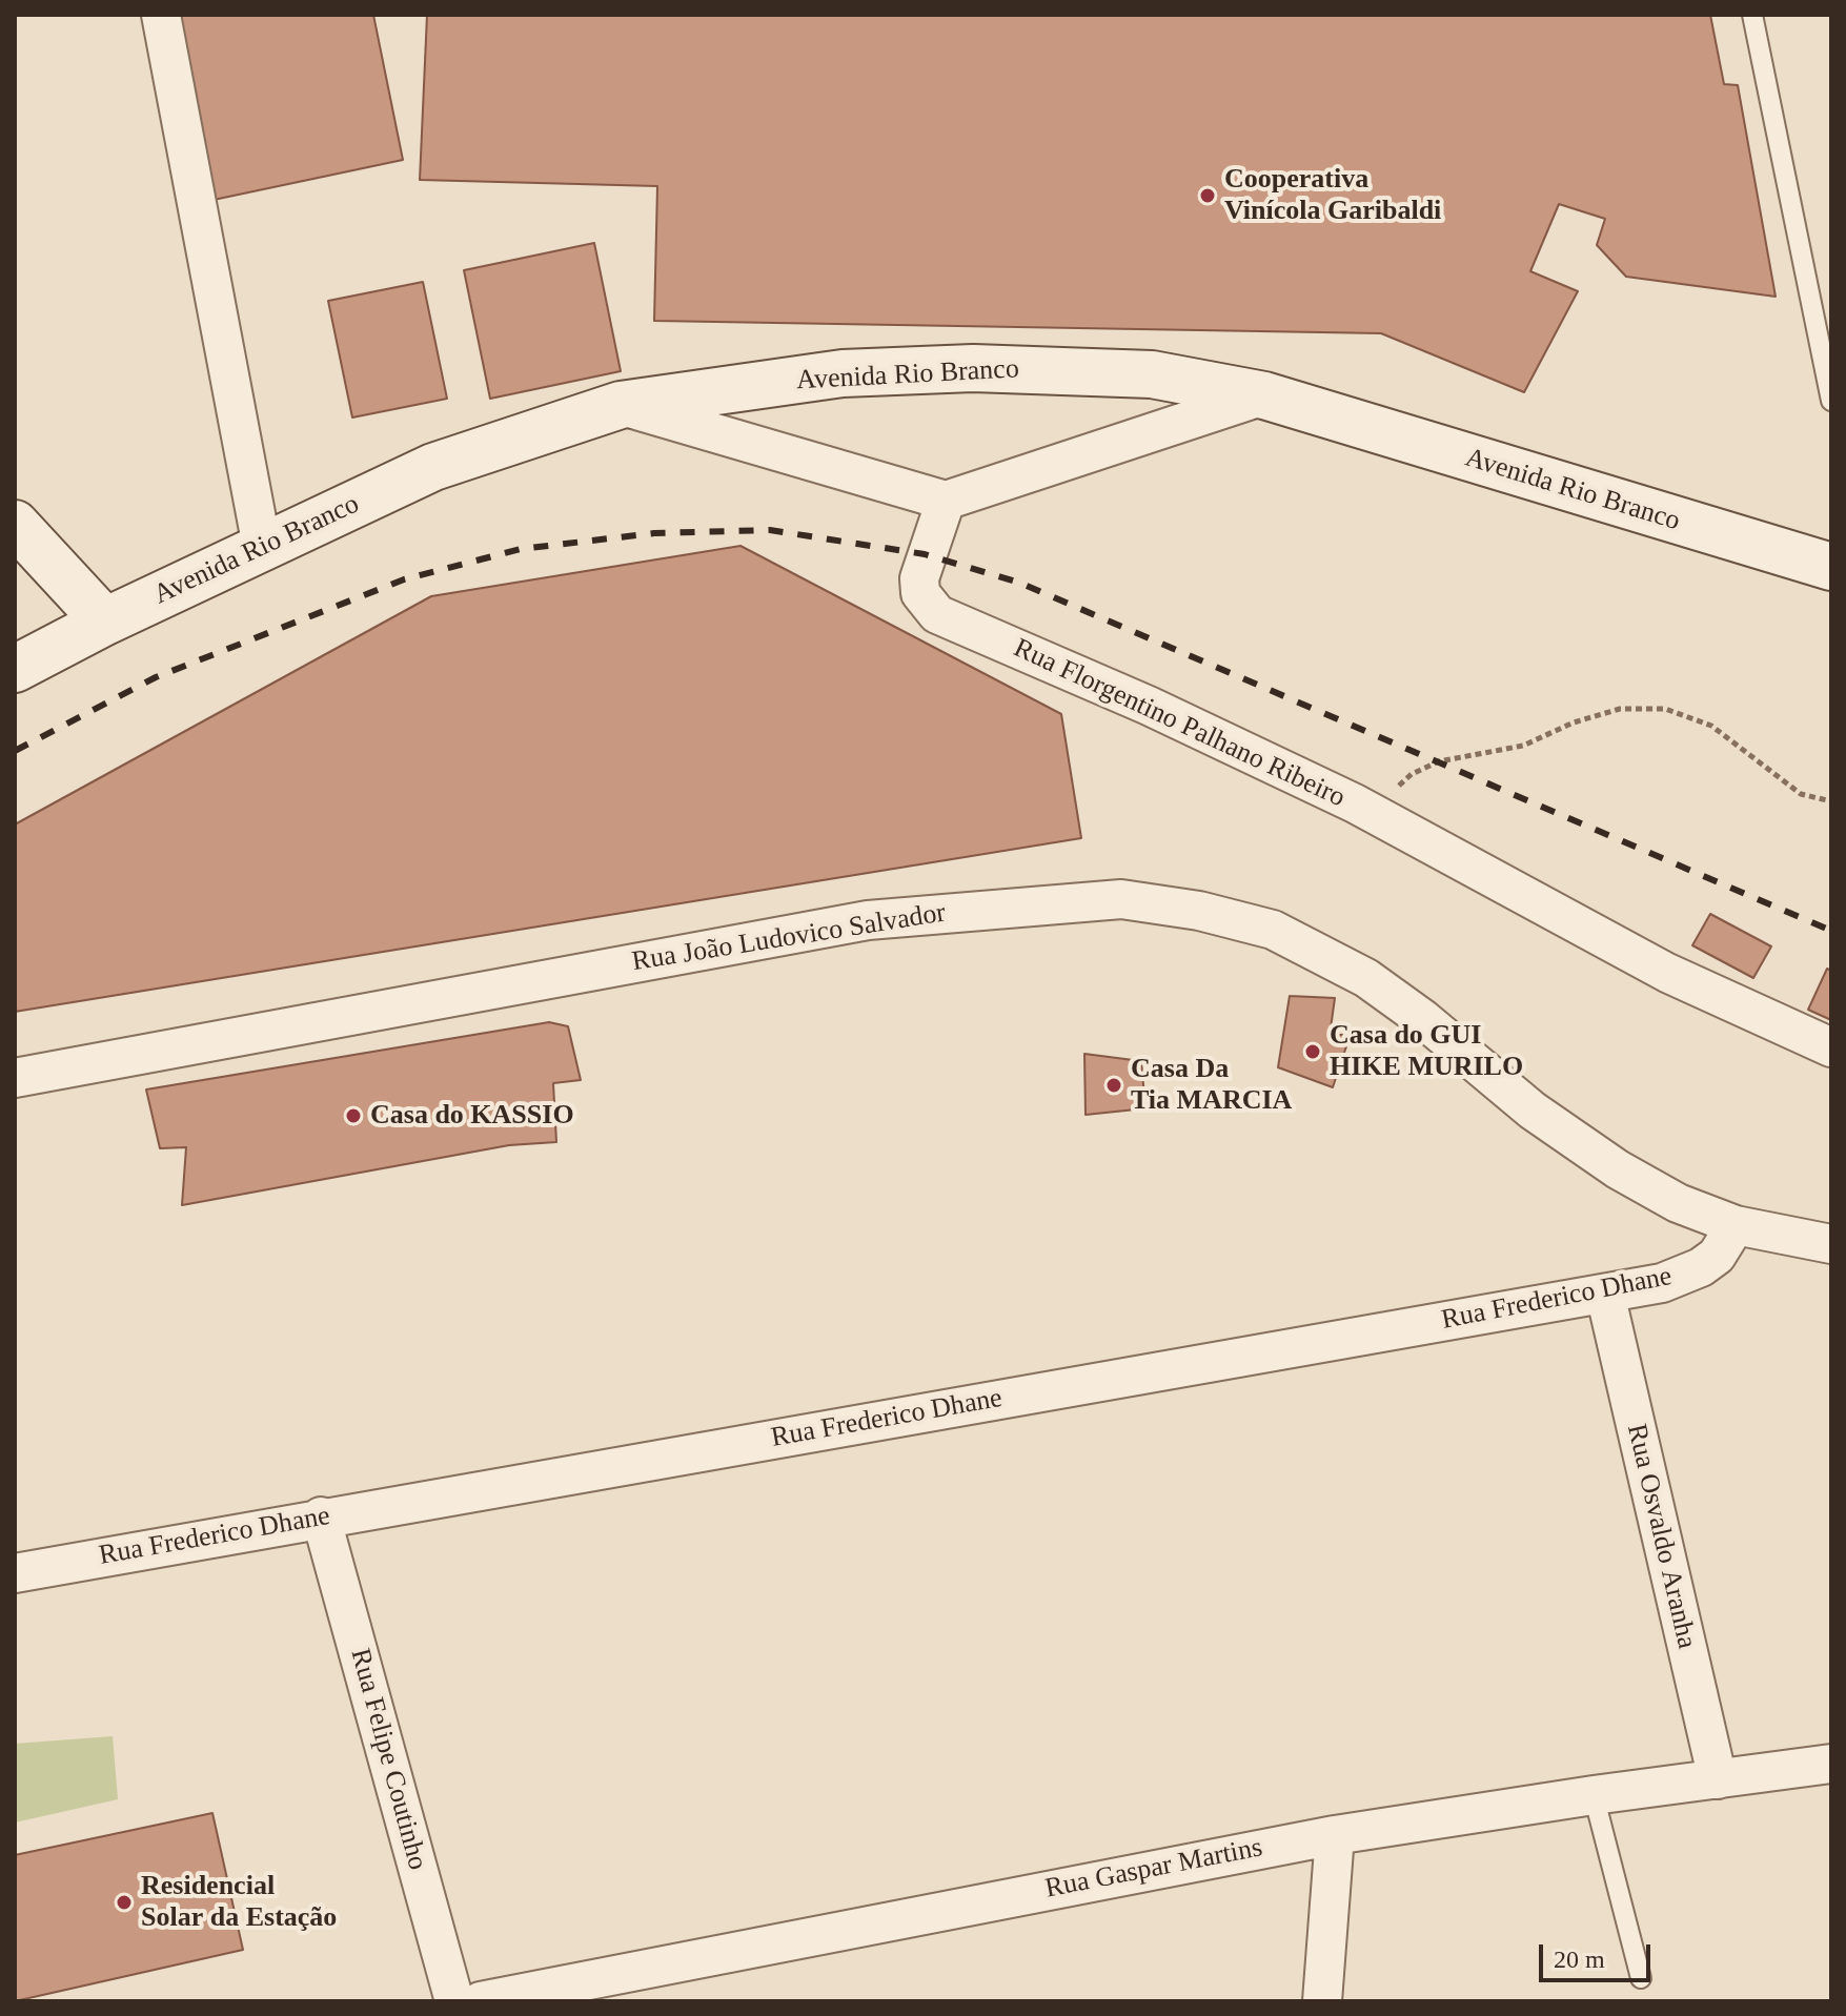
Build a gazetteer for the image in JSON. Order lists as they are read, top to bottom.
{
  "streets": {
    "street": [
      "Avenida Rio Branco",
      "Rua Florgentino Palhano Ribeiro",
      "Rua João Ludovico Salvador",
      "Rua Frederico Dhane",
      "Rua Osvaldo Aranha",
      "Rua Felipe Coutinho",
      "Rua Gaspar Martins"
    ]
  },
  "crossings": [
    ["Rua João Ludovico Salvador", "Rua Frederico Dhane"],
    ["Rua Frederico Dhane", "Rua Osvaldo Aranha"],
    ["Rua Frederico Dhane", "Rua Felipe Coutinho"],
    ["Rua Osvaldo Aranha", "Rua Gaspar Martins"]
  ],
  "places": [
    "Cooperativa Vinícola Garibaldi",
    "Casa do GUI HIKE MURILO",
    "Casa Da Tia MARCIA",
    "Casa do KASSIO",
    "Residencial Solar da Estação"
  ],
  "scale_bar": "20 m"
}
